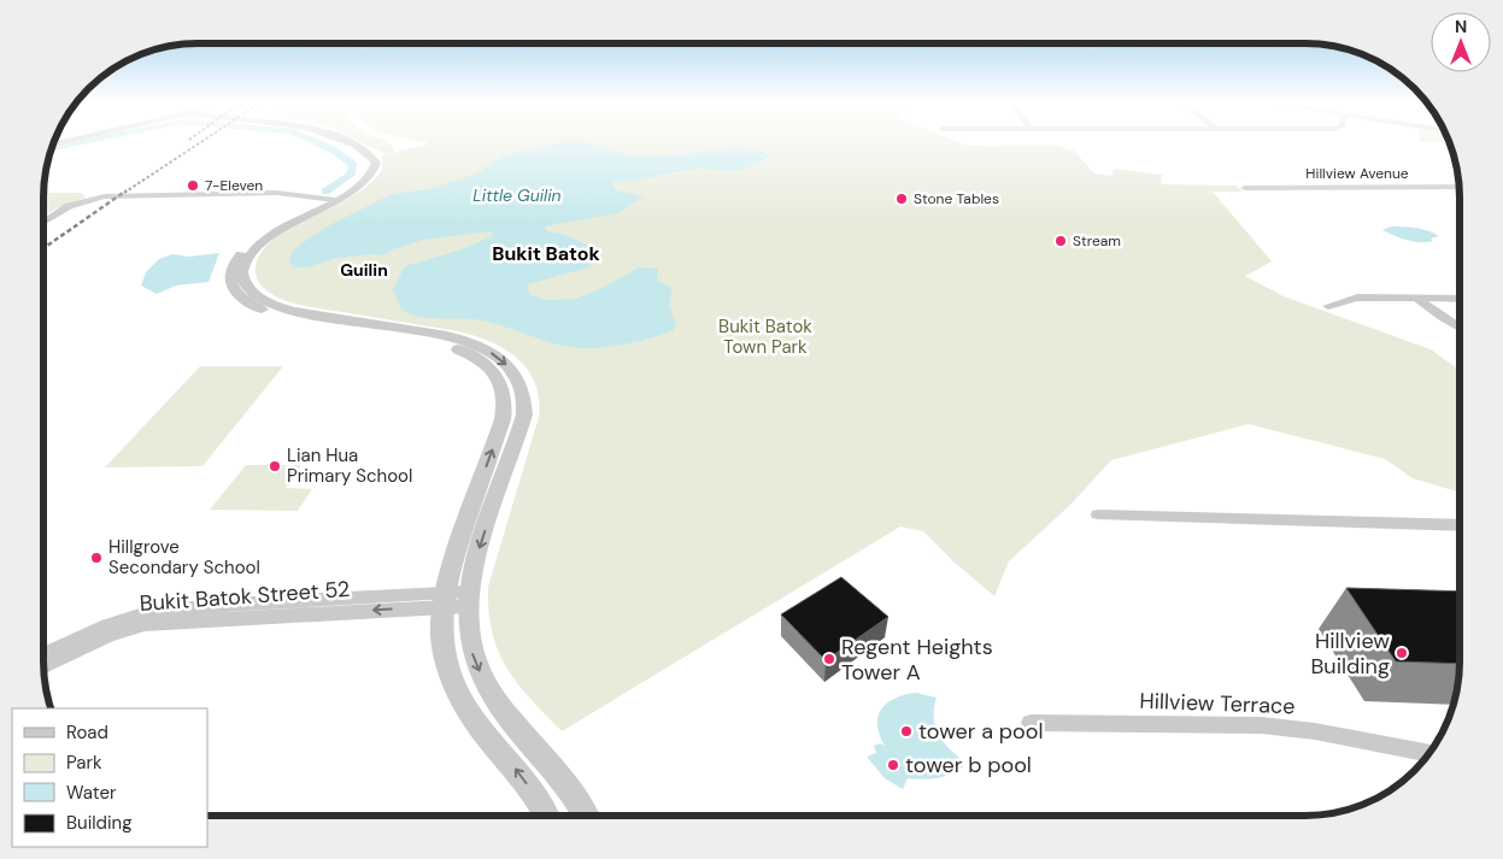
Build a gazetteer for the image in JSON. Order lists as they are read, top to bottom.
{
  "streets": {
    "street": ["Hillview Avenue", "Bukit Batok Street 52", "Hillview Terrace"]
  },
  "districts": ["Bukit Batok", "Guilin"],
  "water": ["Little Guilin"],
  "parks": ["Bukit Batok Town Park"],
  "places": [
    "7-Eleven",
    "Stone Tables",
    "Stream",
    "Lian Hua Primary School",
    "Hillgrove Secondary School",
    "Hillview Building",
    "Regent Heights Tower A",
    "tower a pool",
    "tower b pool"
  ],
  "legend": [
    "Road",
    "Park",
    "Water",
    "Building"
  ],
  "north": "top"
}
